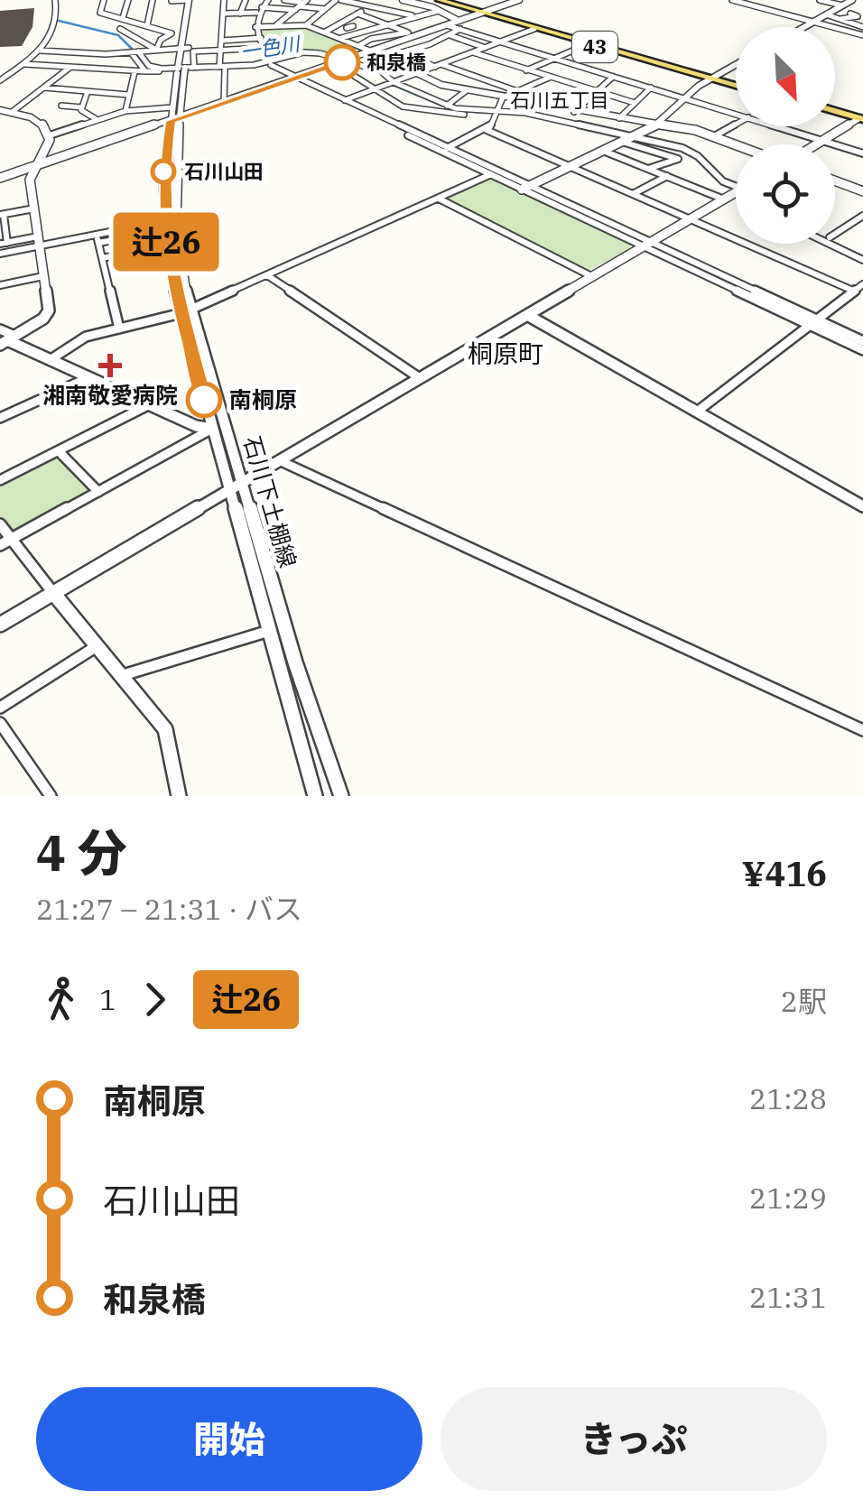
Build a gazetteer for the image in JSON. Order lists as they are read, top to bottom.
{
  "streets": {
    "main road": ["43"],
    "street": ["石川下土棚線"]
  },
  "districts": ["石川五丁目", "桐原町"],
  "water": ["一色川"],
  "places": {
    "other": ["和泉橋", "石川山田", "南桐原"],
    "health": ["湘南敬愛病院"]
  },
  "lines": ["bus line 辻26"],
  "north": "bottom right",
  "page": {
    "on_map": "辻26",
    "heading": ["4 分", "21:27 – 21:31 · バス", "¥416"],
    "legs": ["1", "辻26", "2駅"],
    "list": [
      {
        "name": "南桐原",
        "value": "21:28"
      },
      {
        "name": "石川山田",
        "value": "21:29"
      },
      {
        "name": "和泉橋",
        "value": "21:31"
      }
    ],
    "buttons": ["開始", "きっぷ"]
  }
}
